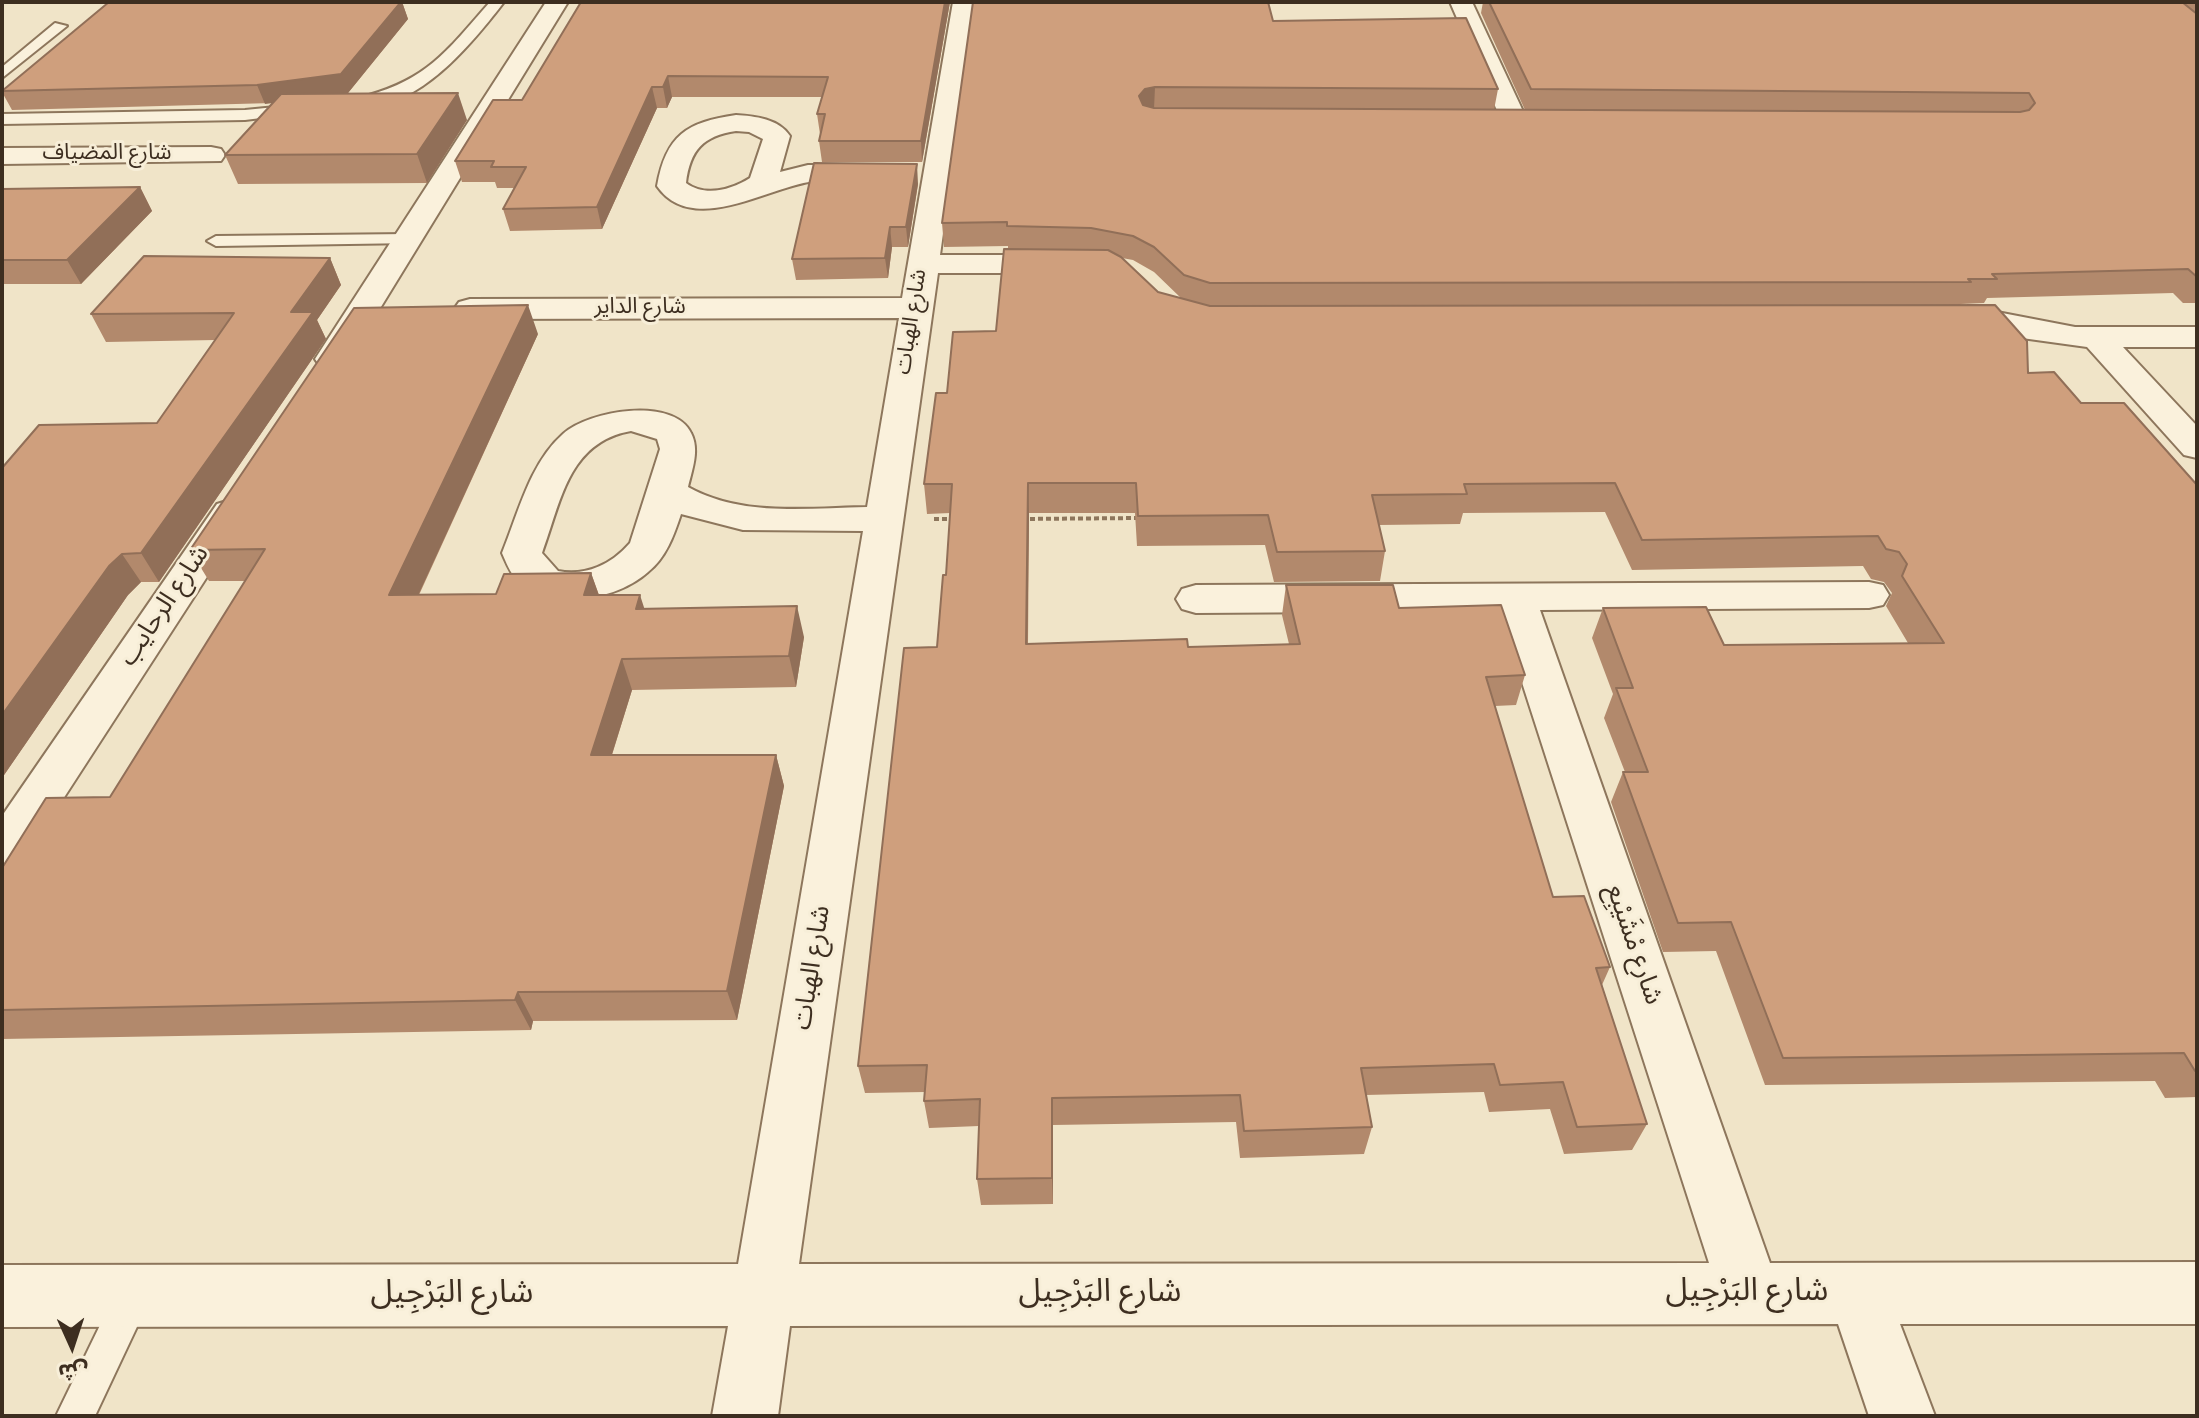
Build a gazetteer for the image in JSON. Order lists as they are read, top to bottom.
{
  "streets": {
    "street": [
      "شارع المضياف",
      "شارع الداير",
      "شارع الهبات",
      "شارع الرحايب",
      "شارع مْشَيْبِع",
      "شارع البَرْجِيل"
    ]
  },
  "crossings": [
    ["شارع الداير", "شارع الهبات"],
    ["شارع الهبات", "شارع البَرْجِيل"],
    ["شارع مْشَيْبِع", "شارع البَرْجِيل"]
  ],
  "north": "bottom"
}
